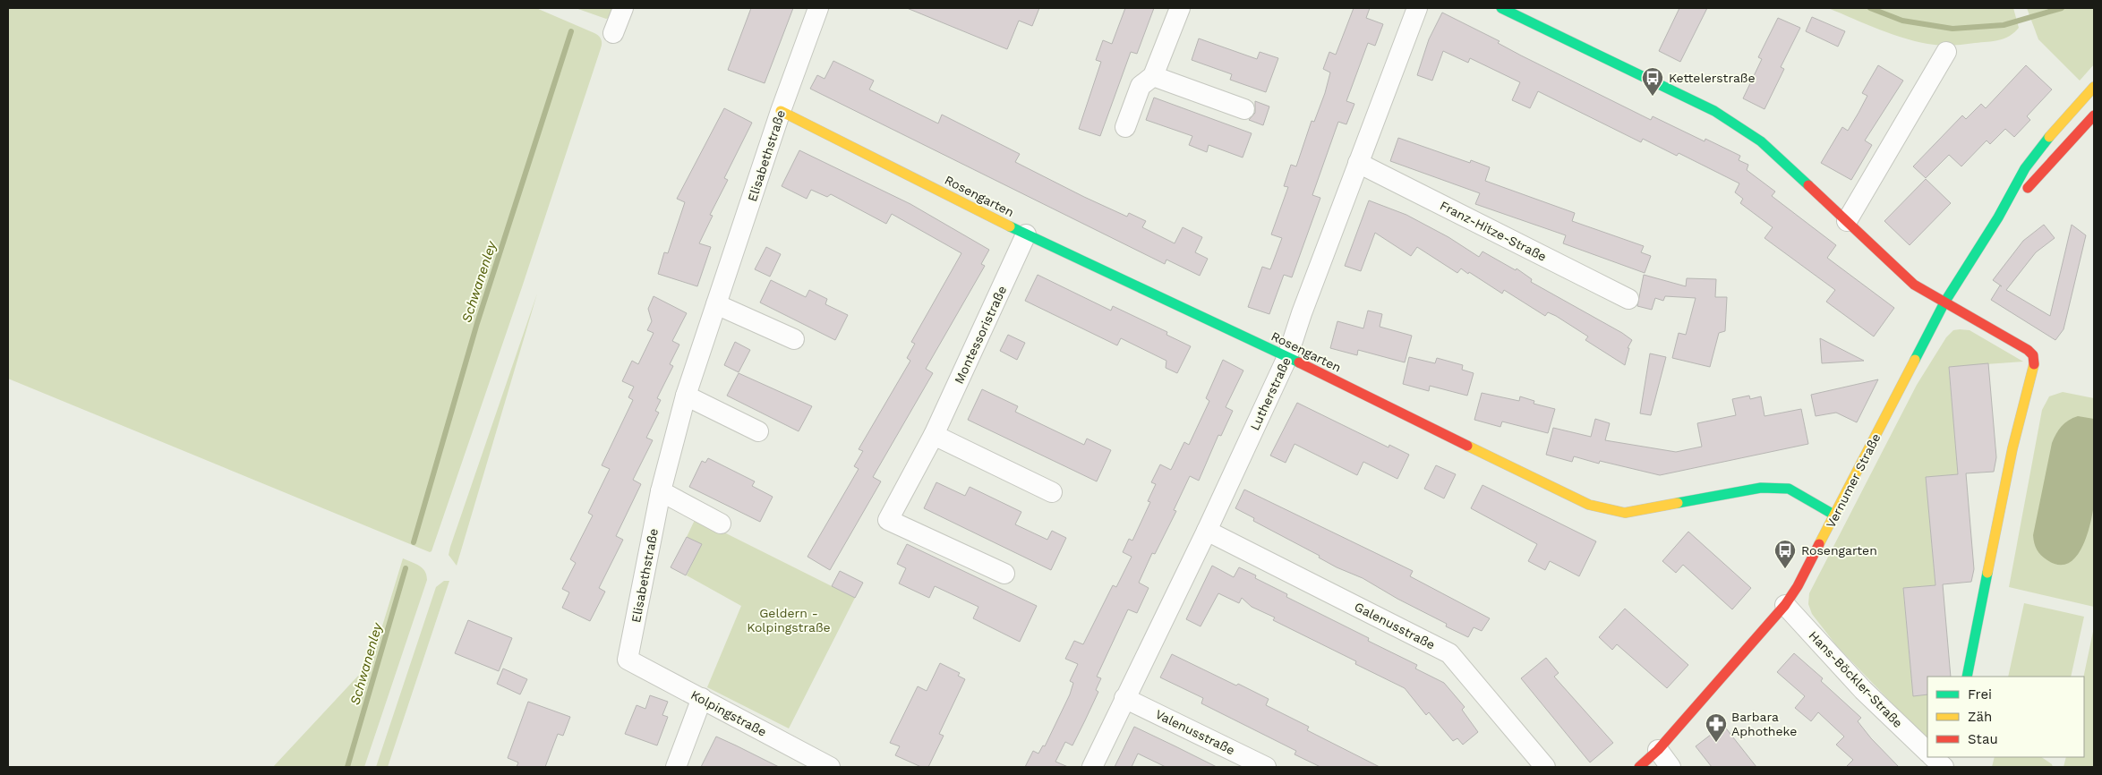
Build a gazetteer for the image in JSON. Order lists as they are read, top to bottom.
{
  "streets": {
    "street": [
      "Elisabethstraße",
      "Rosengarten",
      "Franz-Hitze-Straße",
      "Montessoristraße",
      "Lutherstraße",
      "Vernumer Straße",
      "Galenusstraße",
      "Hans-Böckler-Straße",
      "Kolpingstraße",
      "Valenusstraße"
    ]
  },
  "crossings": [
    ["Elisabethstraße", "Rosengarten"],
    ["Elisabethstraße", "Kolpingstraße"],
    ["Rosengarten", "Montessoristraße"],
    ["Rosengarten", "Lutherstraße"],
    ["Rosengarten", "Vernumer Straße"],
    ["Franz-Hitze-Straße", "Lutherstraße"],
    ["Lutherstraße", "Galenusstraße"],
    ["Lutherstraße", "Valenusstraße"],
    ["Vernumer Straße", "Hans-Böckler-Straße"]
  ],
  "water": ["Schwanenley"],
  "parks": ["Geldern - Kolpingstraße"],
  "places": {
    "bus stop": ["Kettelerstraße", "Rosengarten"],
    "pharmacy": ["Barbara Aphotheke"]
  },
  "legend": ["Frei", "Zäh", "Stau"]
}
